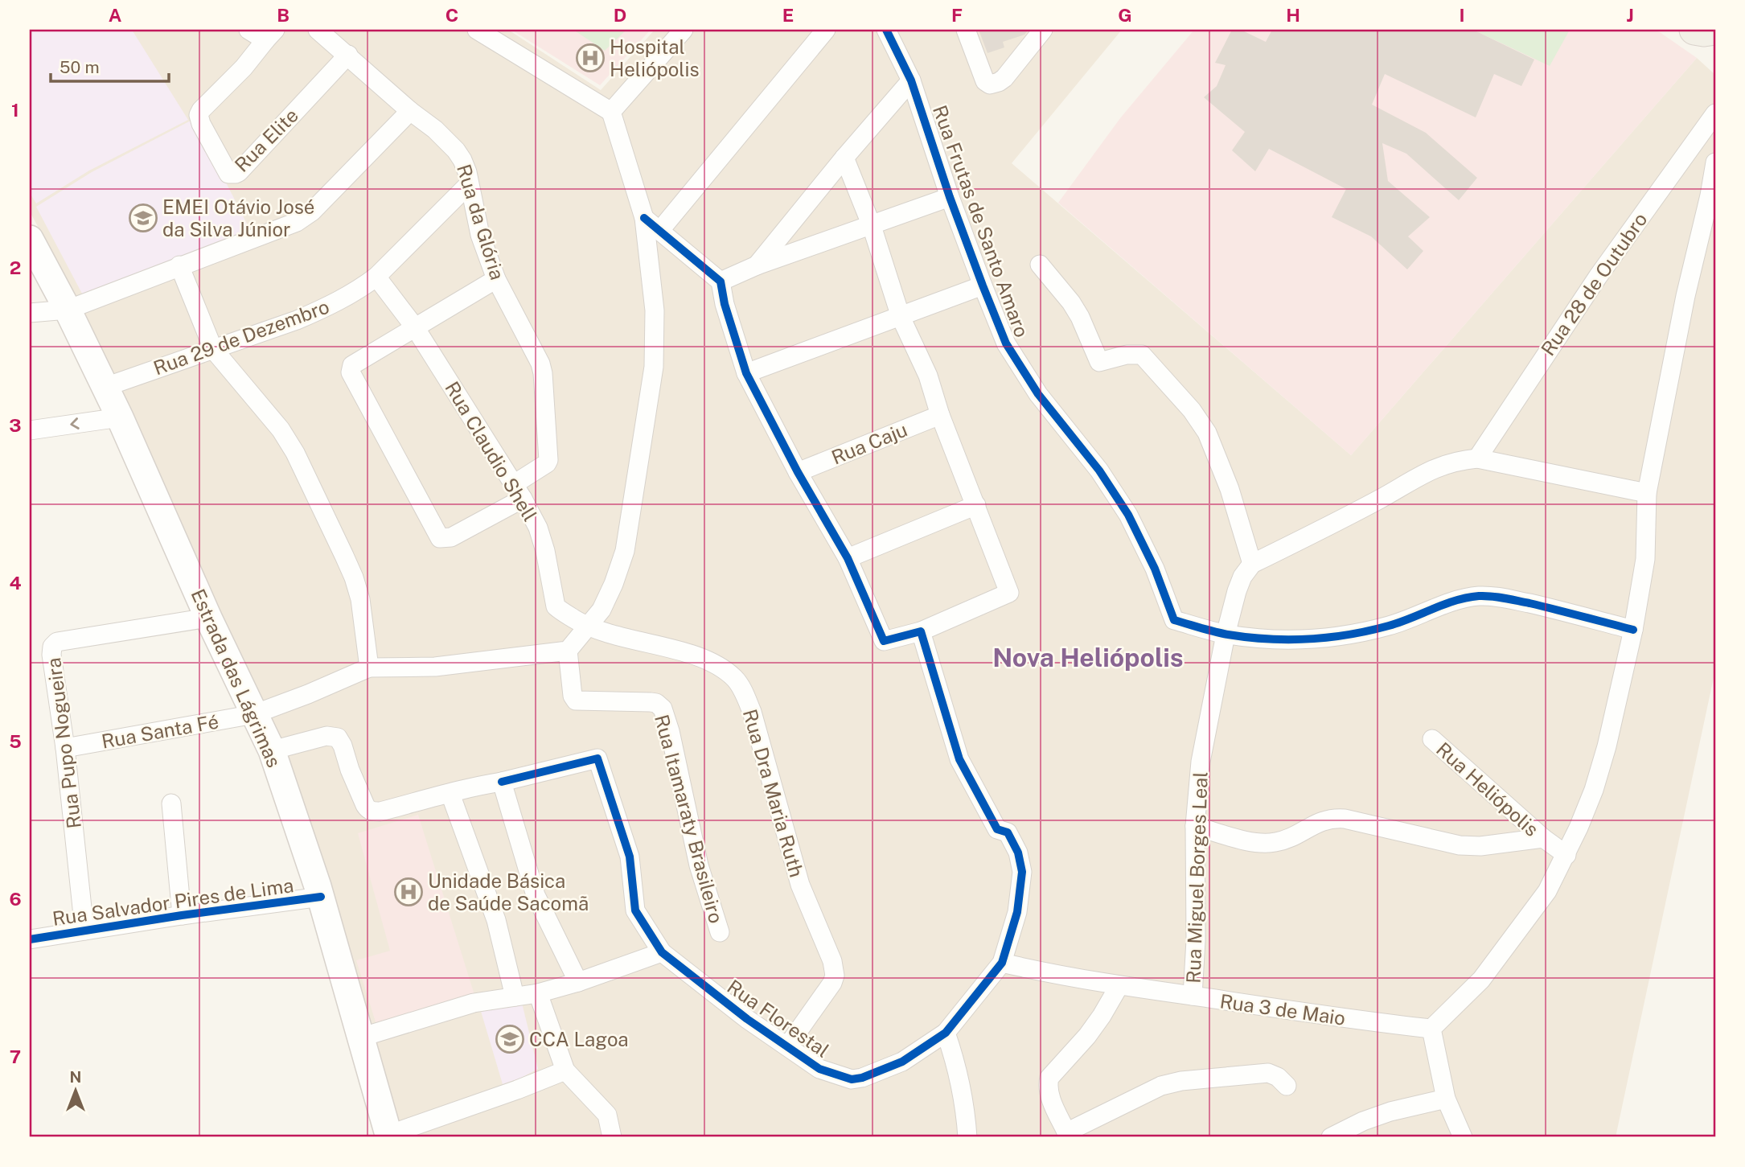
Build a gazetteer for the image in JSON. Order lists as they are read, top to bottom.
{
  "streets": {
    "main road": ["Estrada das Lágrimas"],
    "street": [
      "Rua Elite",
      "Rua Frutas de Santo Amaro",
      "Rua da Glória",
      "Rua 28 de Outubro",
      "Rua 29 de Dezembro",
      "Rua Caju",
      "Rua Claudio Shell",
      "Rua Santa Fé",
      "Rua Pupo Nogueira",
      "Rua Heliópolis",
      "Rua Dra Maria Ruth",
      "Rua Itamaraty Brasileiro",
      "Rua Miguel Borges Leal",
      "Rua Salvador Pires de Lima",
      "Rua 3 de Maio",
      "Rua Florestal"
    ]
  },
  "crossings": [
    ["Rua Elite", "Rua da Glória"],
    ["Rua Frutas de Santo Amaro", "Rua Miguel Borges Leal"],
    ["Rua da Glória", "Rua 29 de Dezembro"],
    ["Rua da Glória", "Rua Claudio Shell"],
    ["Rua 29 de Dezembro", "Rua Claudio Shell"],
    ["Rua 29 de Dezembro", "Estrada das Lágrimas"],
    ["Rua Claudio Shell", "Rua Dra Maria Ruth"],
    ["Estrada das Lágrimas", "Rua Santa Fé"],
    ["Estrada das Lágrimas", "Rua Pupo Nogueira"],
    ["Estrada das Lágrimas", "Rua Salvador Pires de Lima"],
    ["Rua Santa Fé", "Rua Pupo Nogueira"],
    ["Rua Pupo Nogueira", "Rua Salvador Pires de Lima"],
    ["Rua Dra Maria Ruth", "Rua Florestal"],
    ["Rua Miguel Borges Leal", "Rua 3 de Maio"],
    ["Rua 3 de Maio", "Rua Florestal"]
  ],
  "districts": ["Nova Heliópolis"],
  "places": {
    "hospital": ["Hospital Heliópolis", "Unidade Básica de Saúde Sacomã"],
    "school or university": ["EMEI Otávio José da Silva Júnior", "CCA Lagoa"]
  },
  "scale_bar": "50 m",
  "north": "top",
  "grid": {
    "columns": [
      "A",
      "B",
      "C",
      "D",
      "E",
      "F",
      "G",
      "H",
      "I",
      "J"
    ],
    "rows": [
      "1",
      "2",
      "3",
      "4",
      "5",
      "6",
      "7"
    ]
  }
}
